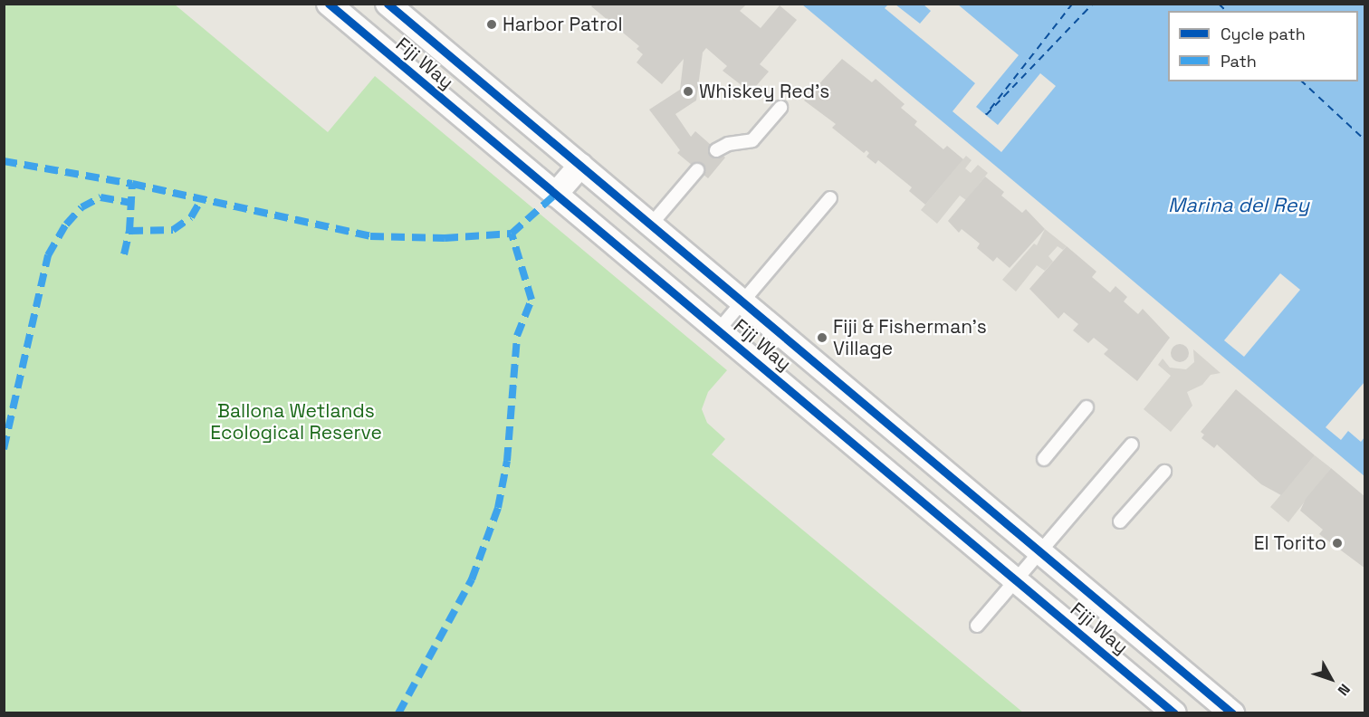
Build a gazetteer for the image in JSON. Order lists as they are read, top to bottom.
{
  "streets": {
    "street": ["Fiji Way"]
  },
  "water": ["Marina del Rey"],
  "parks": ["Ballona Wetlands Ecological Reserve"],
  "places": [
    "Harbor Patrol",
    "Whiskey Red's",
    "Fiji & Fisherman's Village",
    "El Torito"
  ],
  "legend": ["Cycle path", "Path"],
  "north": "bottom right"
}
